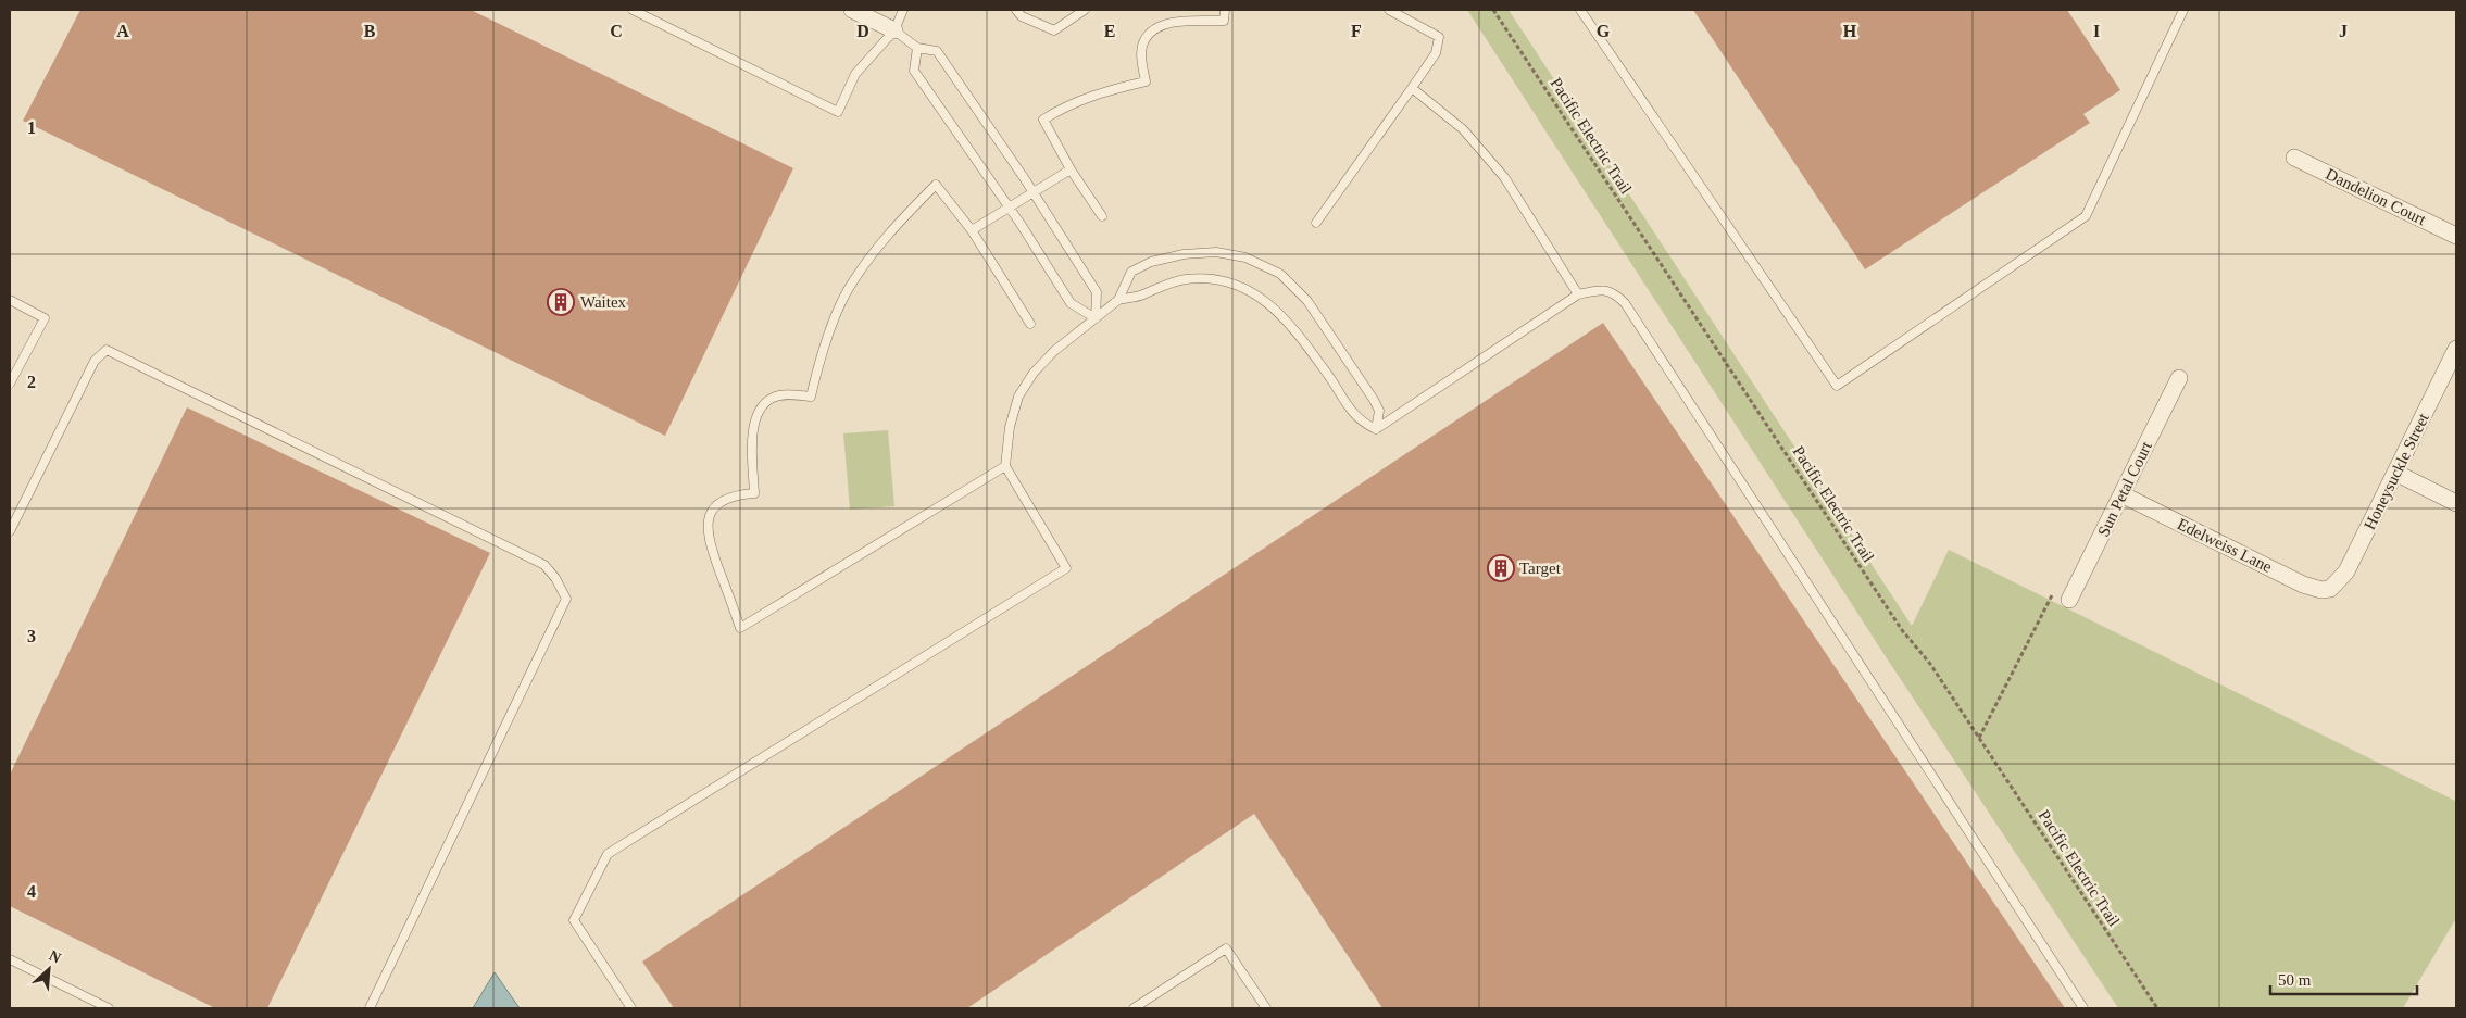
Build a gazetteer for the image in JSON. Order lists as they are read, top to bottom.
{
  "streets": {
    "street": [
      "Dandelion Court",
      "Honeysuckle Street",
      "Sun Petal Court",
      "Edelweiss Lane"
    ],
    "path": ["Pacific Electric Trail"]
  },
  "crossings": [
    ["Honeysuckle Street", "Edelweiss Lane"],
    ["Sun Petal Court", "Edelweiss Lane"]
  ],
  "places": {
    "building": ["Waitex", "Target"]
  },
  "scale_bar": "50 m",
  "north": "top right",
  "grid": {
    "columns": [
      "A",
      "B",
      "C",
      "D",
      "E",
      "F",
      "G",
      "H",
      "I",
      "J"
    ],
    "rows": [
      "1",
      "2",
      "3",
      "4"
    ]
  }
}
